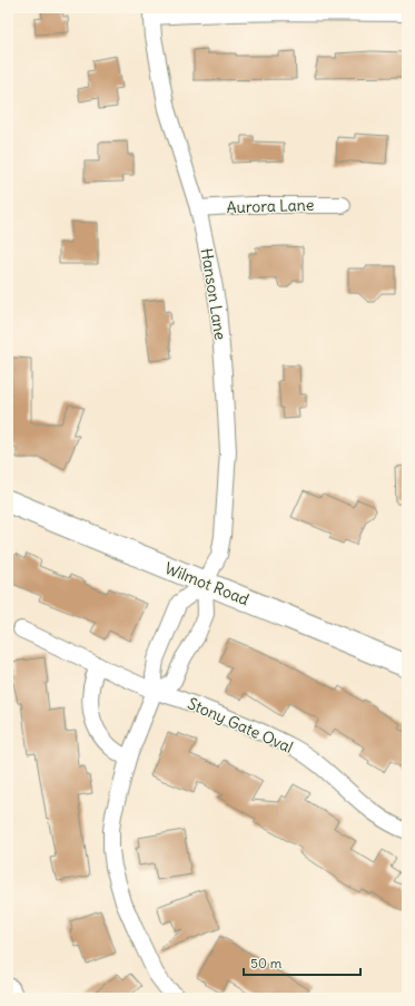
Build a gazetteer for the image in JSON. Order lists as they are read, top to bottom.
{
  "streets": {
    "street": [
      "Aurora Lane",
      "Hanson Lane",
      "Wilmot Road",
      "Stony Gate Oval"
    ]
  },
  "crossings": [
    ["Aurora Lane", "Hanson Lane"],
    ["Hanson Lane", "Wilmot Road"],
    ["Hanson Lane", "Stony Gate Oval"],
    ["Wilmot Road", "Stony Gate Oval"]
  ],
  "scale_bar": "50 m"
}
